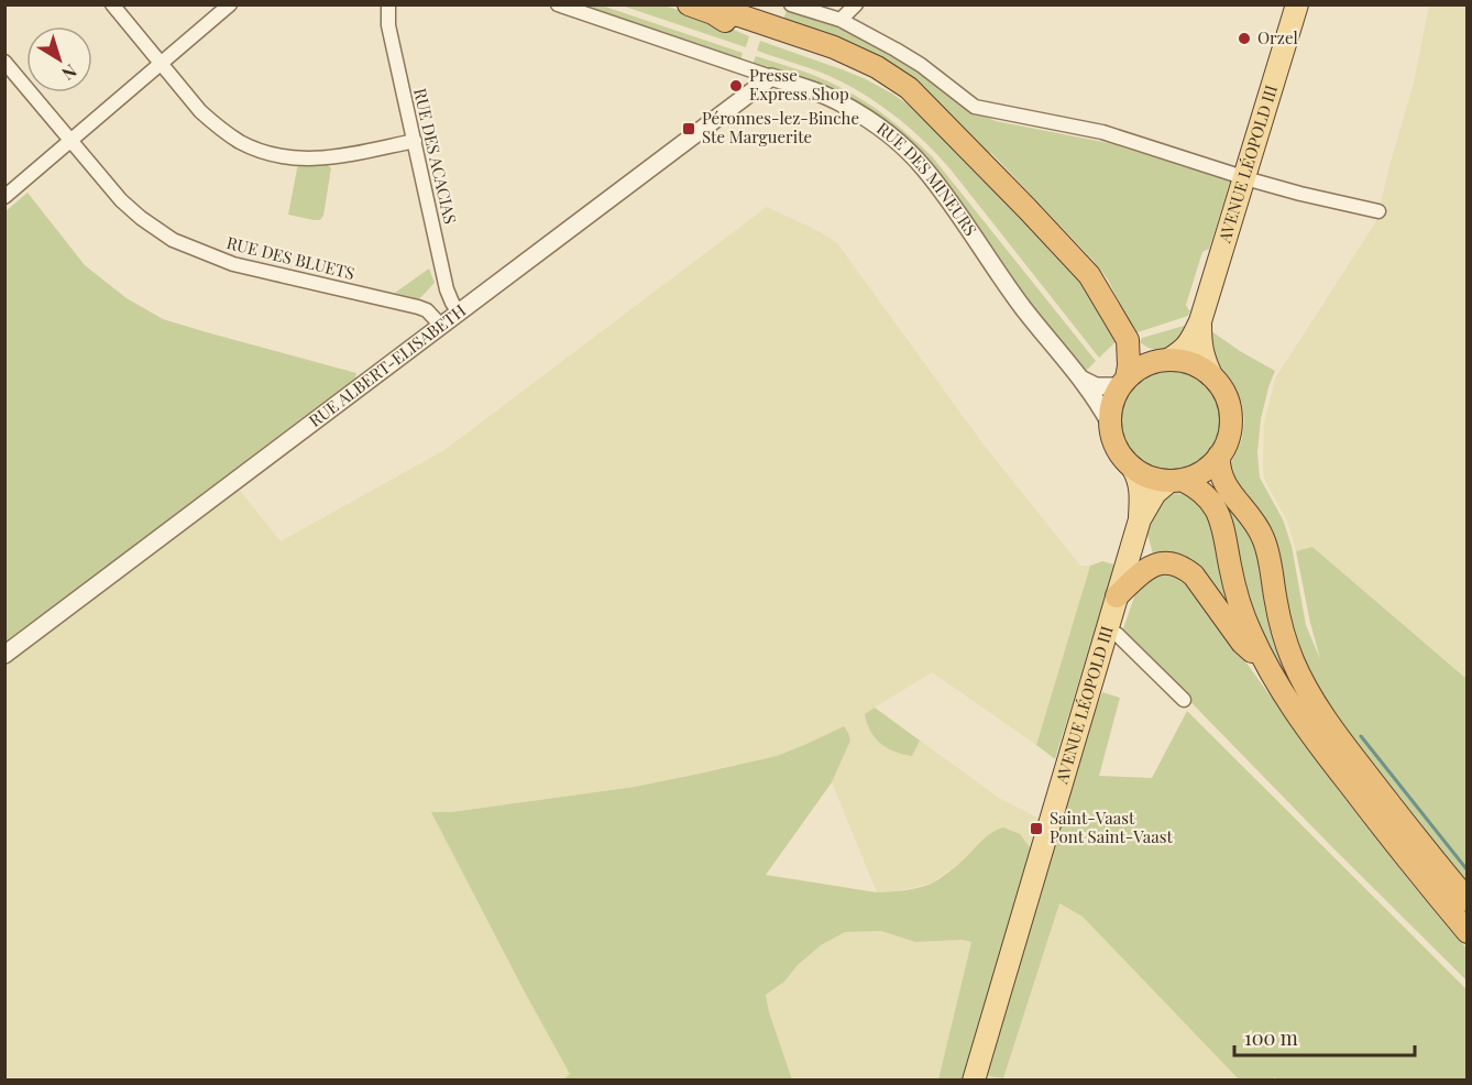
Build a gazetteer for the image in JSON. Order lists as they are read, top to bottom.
{
  "streets": {
    "main road": ["AVENUE LÉOPOLD III"],
    "street": [
      "RUE DES ACACIAS",
      "RUE DES MINEURS",
      "RUE DES BLUETS",
      "RUE ALBERT-ELISABETH"
    ]
  },
  "crossings": [
    ["RUE DES ACACIAS", "RUE ALBERT-ELISABETH"],
    ["AVENUE LÉOPOLD III", "RUE DES MINEURS"],
    ["RUE DES MINEURS", "RUE ALBERT-ELISABETH"],
    ["RUE DES BLUETS", "RUE ALBERT-ELISABETH"]
  ],
  "places": {
    "other": ["Orzel", "Presse Express Shop"],
    "transit": ["Péronnes-lez-Binche Ste Marguerite", "Saint-Vaast Pont Saint-Vaast"]
  },
  "scale_bar": "100 m",
  "north": "bottom right"
}
